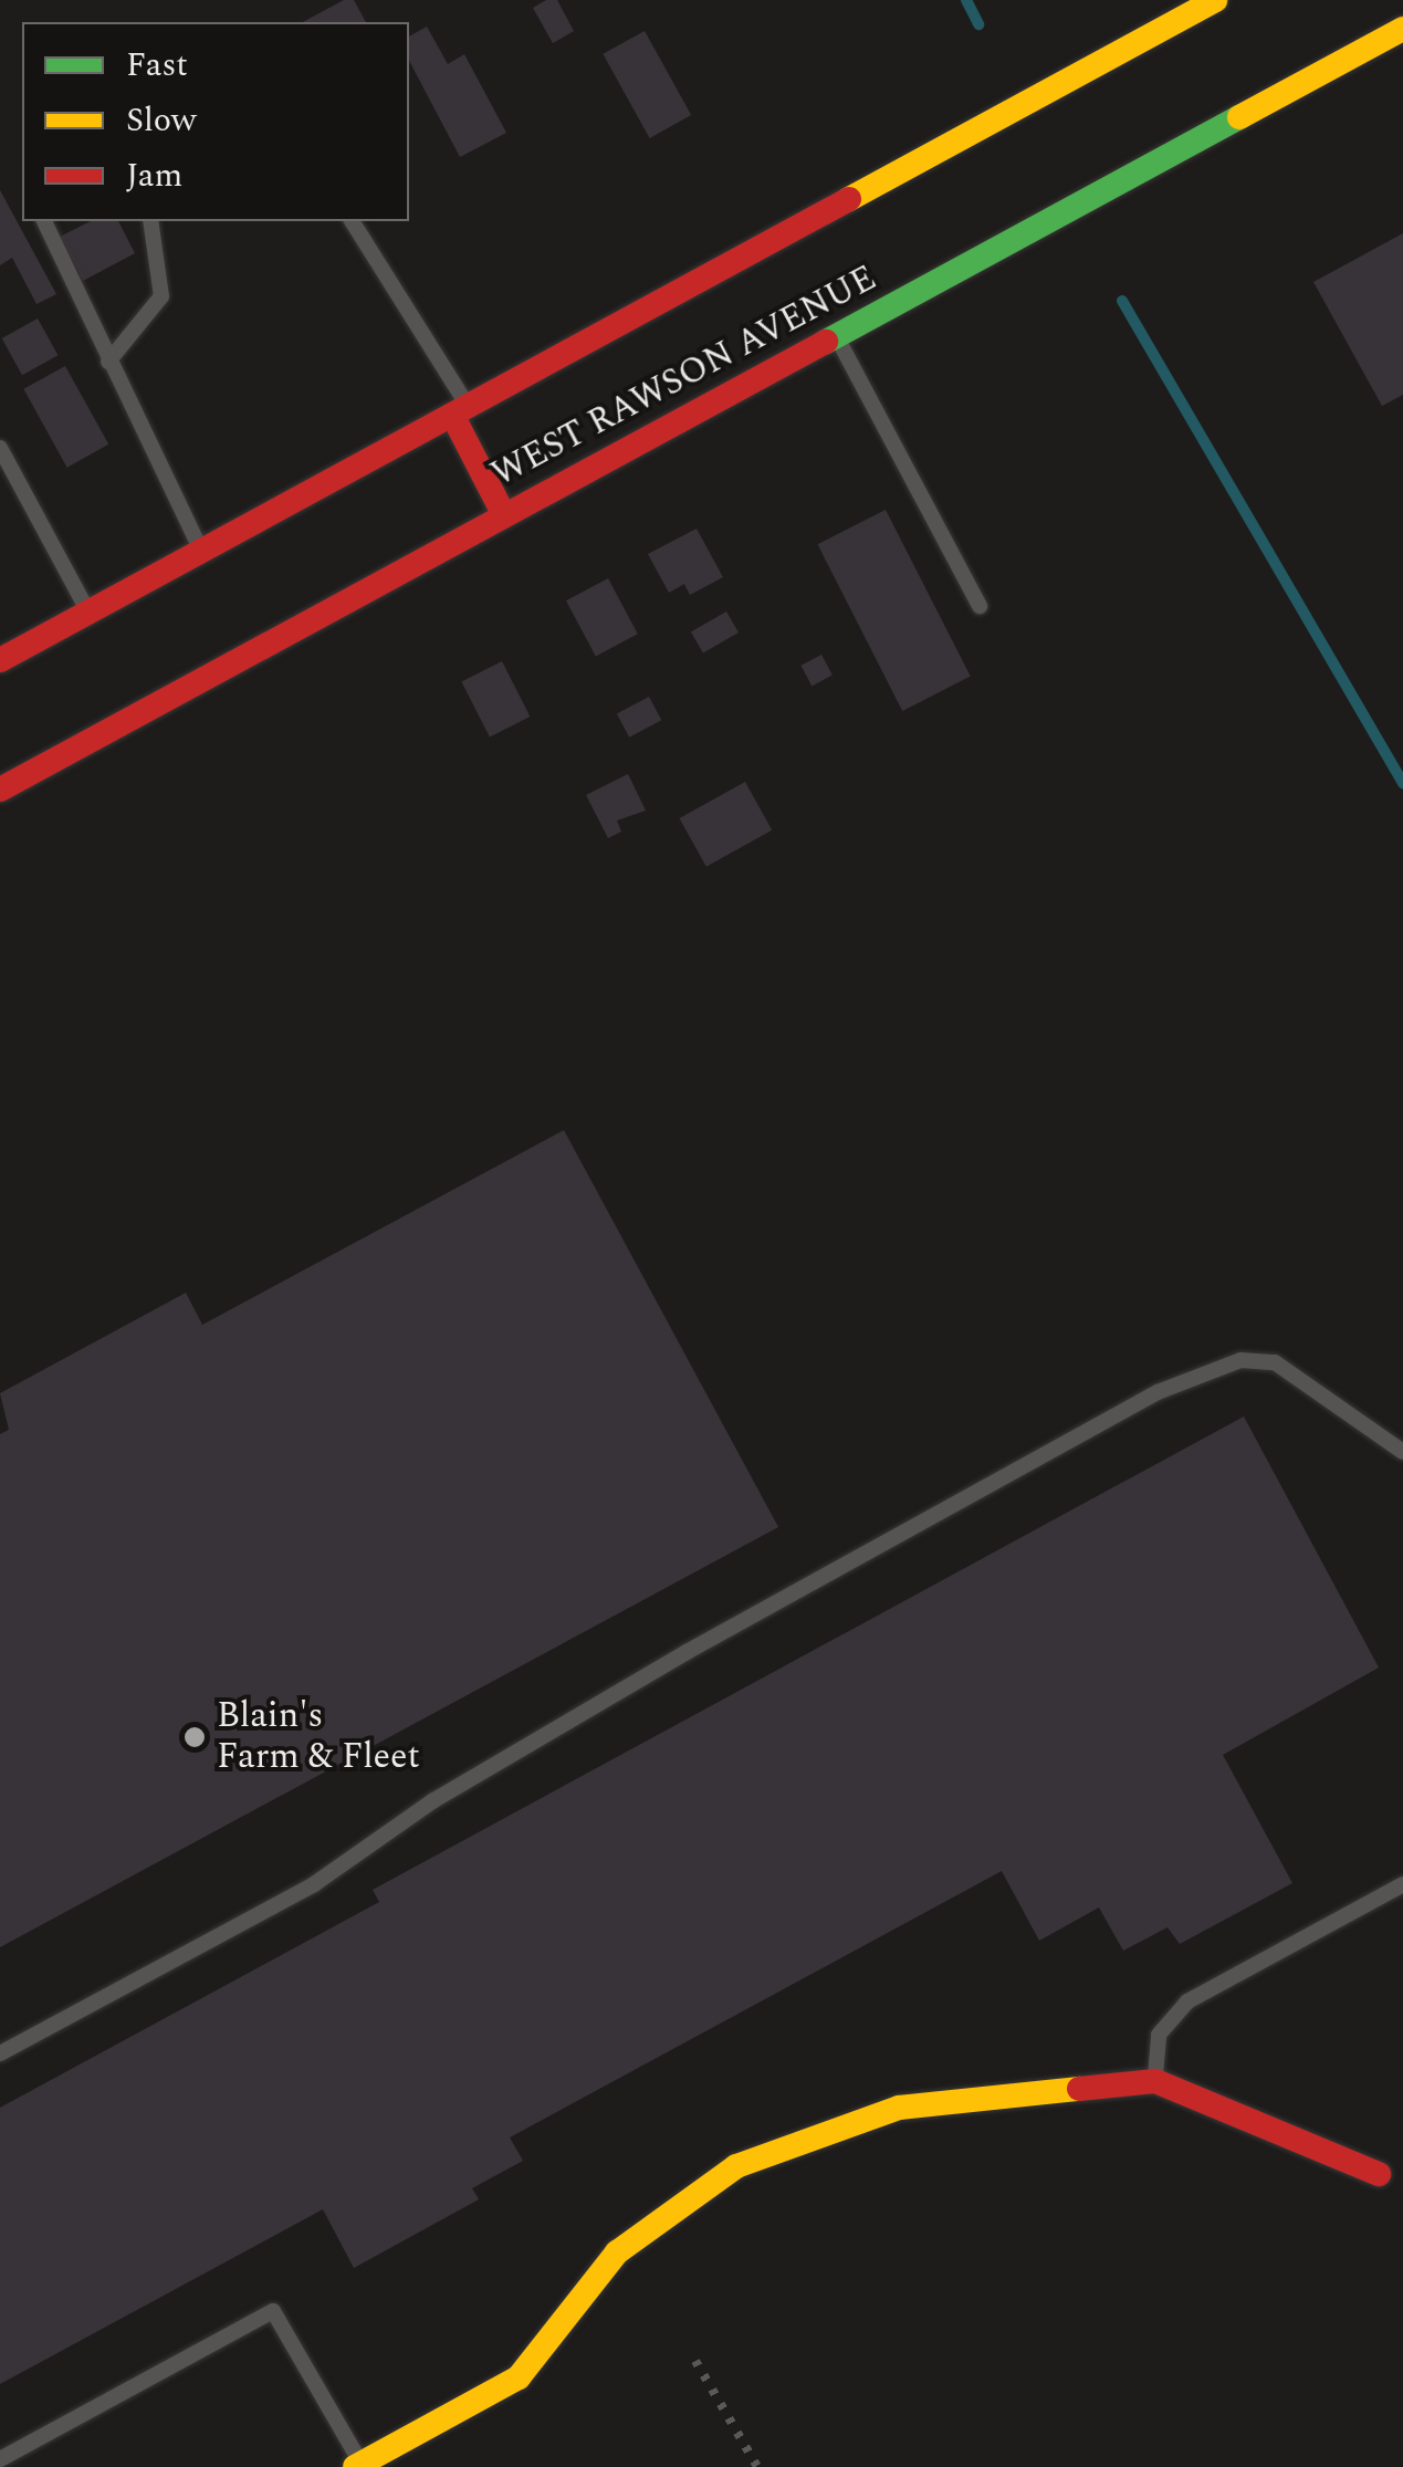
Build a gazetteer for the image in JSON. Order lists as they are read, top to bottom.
{
  "streets": {
    "main road": ["WEST RAWSON AVENUE"]
  },
  "places": ["Blain's Farm & Fleet"],
  "legend": ["Fast", "Slow", "Jam"]
}
